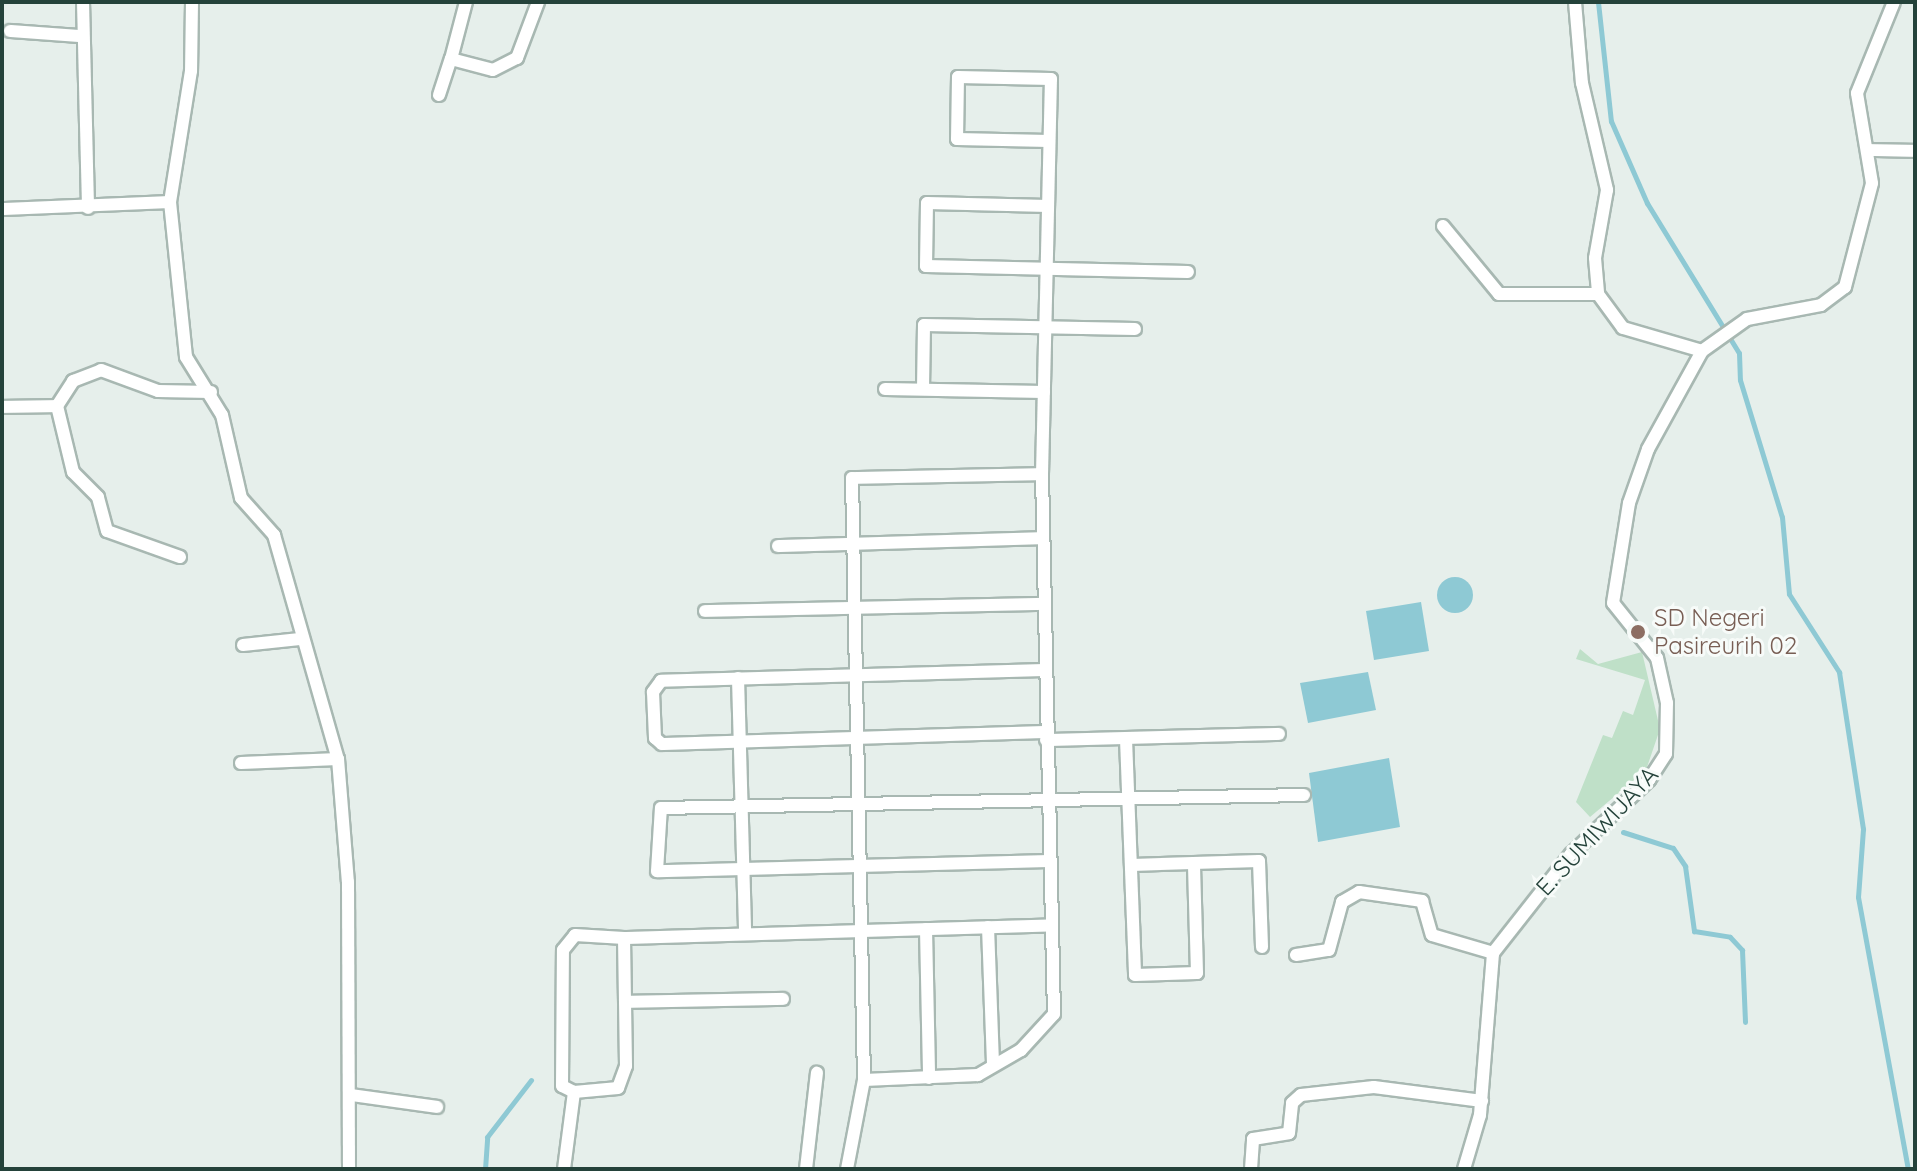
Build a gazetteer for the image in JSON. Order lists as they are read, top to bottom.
{
  "streets": {
    "street": ["E. SUMIWIJAYA"]
  },
  "places": ["SD Negeri Pasireurih 02"]
}
